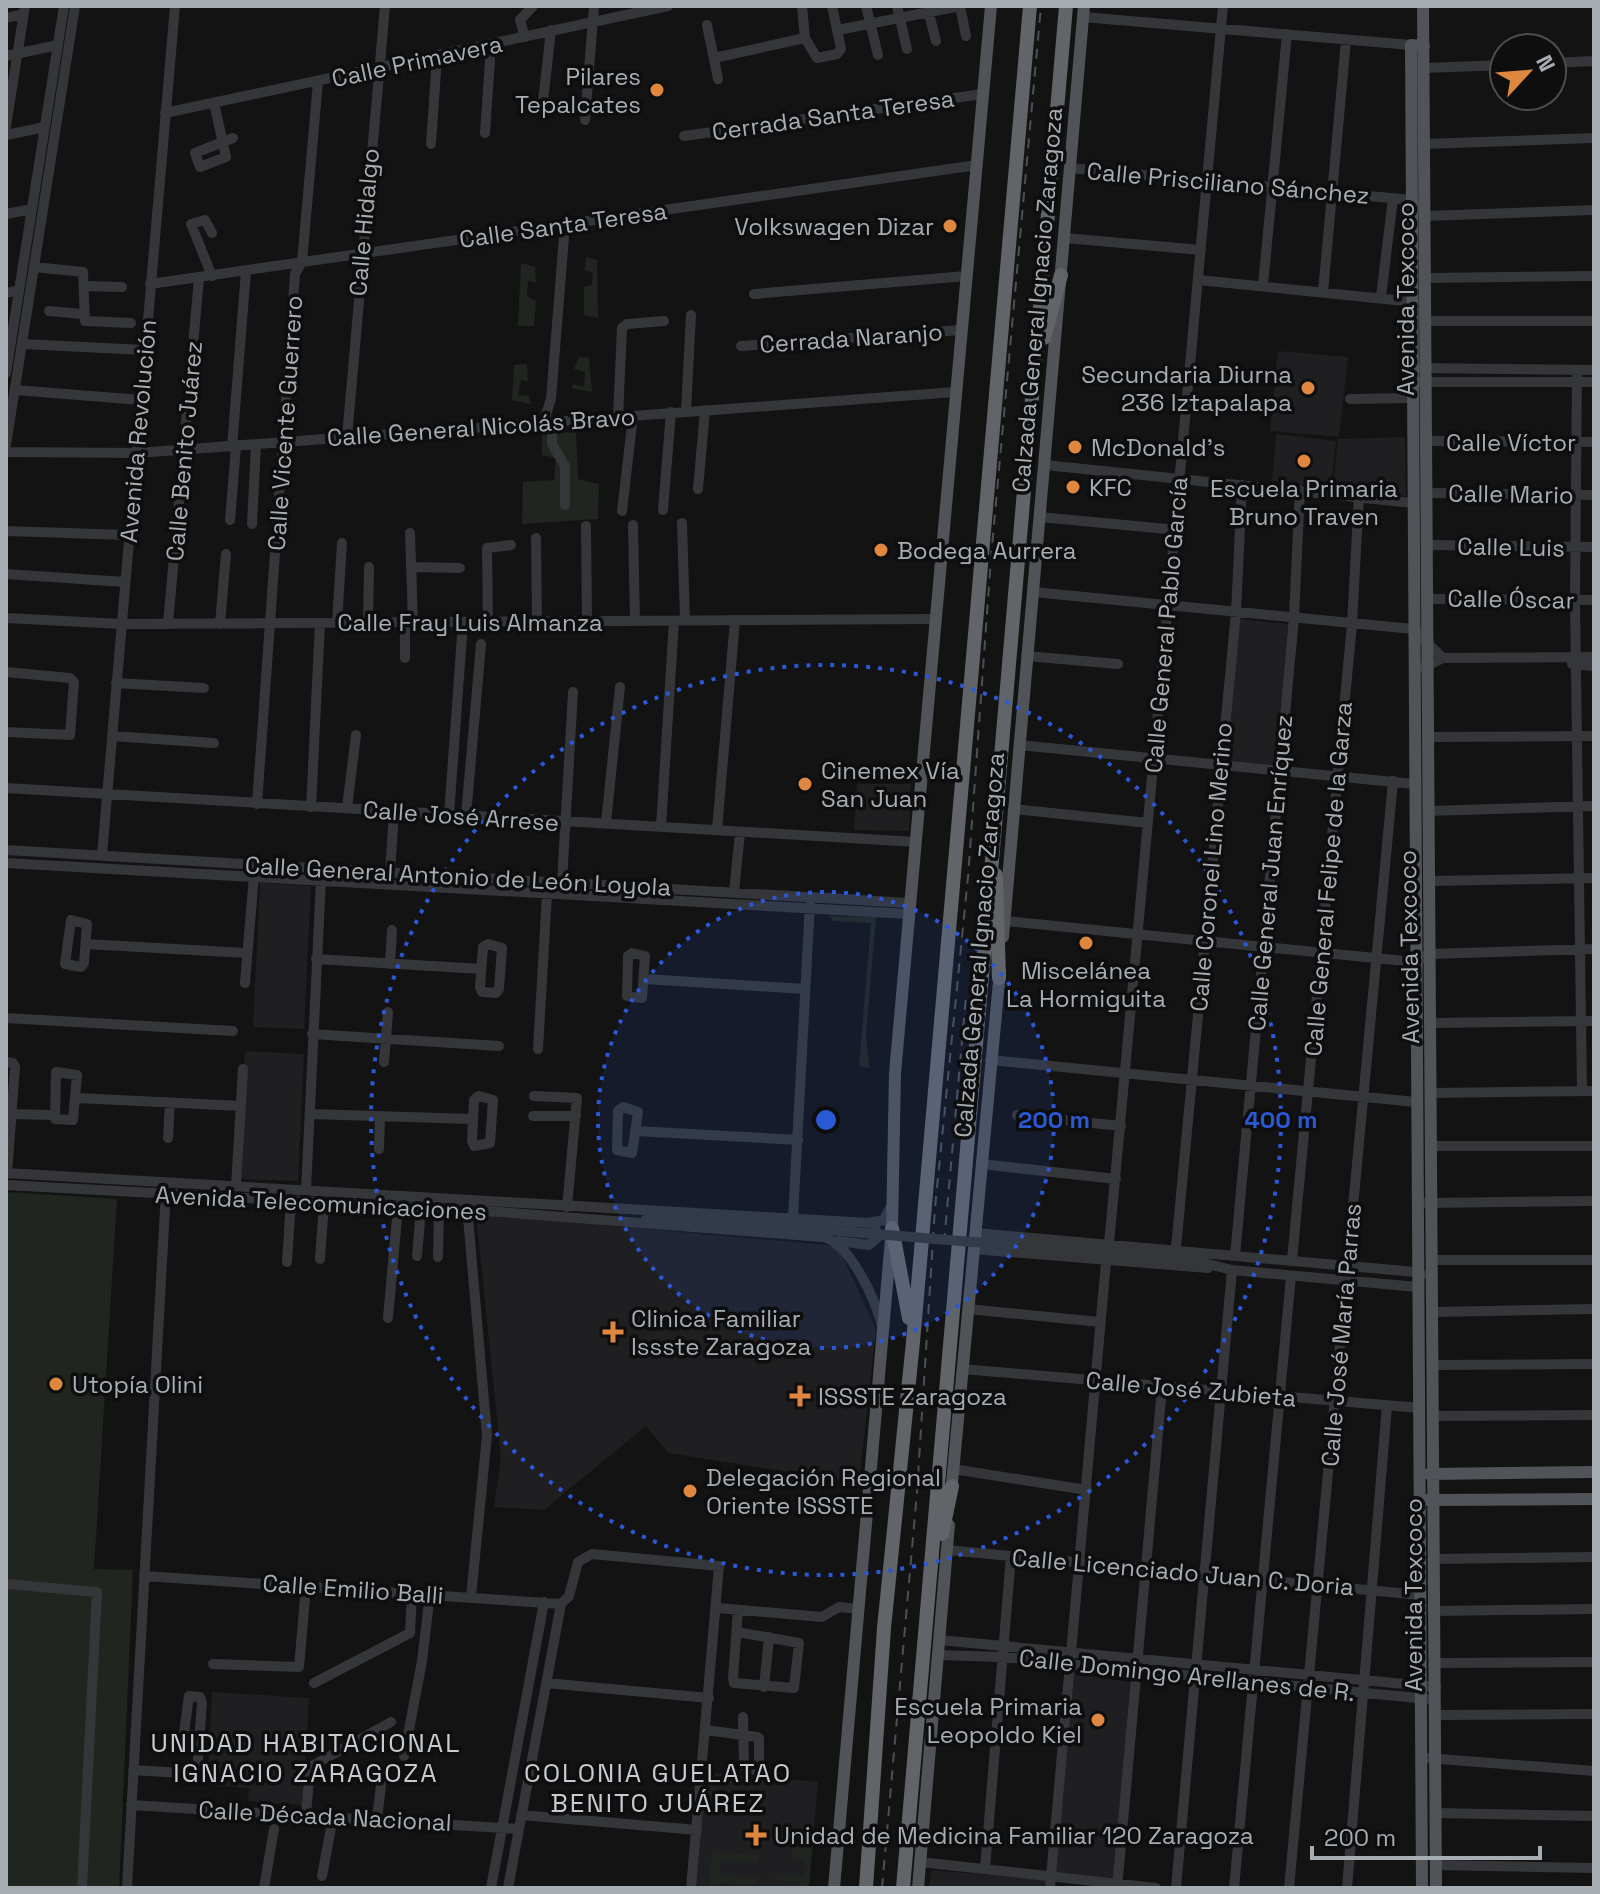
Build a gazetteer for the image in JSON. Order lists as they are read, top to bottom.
{
  "streets": {
    "highway": ["Calzada General Ignacio Zaragoza"],
    "main road": ["Avenida Texcoco"],
    "street": [
      "Calle Primavera",
      "Cerrada Santa Teresa",
      "Calle Prisciliano Sánchez",
      "Calle Hidalgo",
      "Calle Santa Teresa",
      "Cerrada Naranjo",
      "Calle Vicente Guerrero",
      "Calle General Nicolás Bravo",
      "Avenida Revolución",
      "Calle Víctor",
      "Calle Benito Juárez",
      "Calle Mario",
      "Calle Luis",
      "Calle Óscar",
      "Calle Fray Luis Almanza",
      "Calle General Pablo García",
      "Calle José Arrese",
      "Calle Coronel Lino Merino",
      "Calle General Juan Enríquez",
      "Calle General Antonio de León Loyola",
      "Calle General Felipe de la Garza",
      "Avenida Telecomunicaciones",
      "Calle José María Parras",
      "Calle José Zubieta",
      "Calle Licenciado Juan C. Doria",
      "Calle Emilio Balli",
      "Calle Domingo Arellanes de R.",
      "Calle Década Nacional"
    ]
  },
  "crossings": [
    ["Calle Primavera", "Calle Hidalgo"],
    ["Calle Primavera", "Calle Vicente Guerrero"],
    ["Calle Primavera", "Avenida Revolución"],
    ["Calle Prisciliano Sánchez", "Avenida Texcoco"],
    ["Calle Prisciliano Sánchez", "Calzada General Ignacio Zaragoza"],
    ["Calle Prisciliano Sánchez", "Calle General Pablo García"],
    ["Calle Hidalgo", "Calle Santa Teresa"],
    ["Calle Hidalgo", "Calle General Nicolás Bravo"],
    ["Calle Santa Teresa", "Calle Vicente Guerrero"],
    ["Calle Santa Teresa", "Avenida Revolución"],
    ["Calle Santa Teresa", "Calle Benito Juárez"],
    ["Avenida Texcoco", "Calle Víctor"],
    ["Avenida Texcoco", "Calle Mario"],
    ["Avenida Texcoco", "Calle Luis"],
    ["Avenida Texcoco", "Calle Óscar"],
    ["Avenida Texcoco", "Calle José Zubieta"],
    ["Avenida Texcoco", "Calle Licenciado Juan C. Doria"],
    ["Avenida Texcoco", "Calle Domingo Arellanes de R."],
    ["Calzada General Ignacio Zaragoza", "Calle José Zubieta"],
    ["Calzada General Ignacio Zaragoza", "Calle Licenciado Juan C. Doria"],
    ["Calzada General Ignacio Zaragoza", "Calle Domingo Arellanes de R."],
    ["Calle Vicente Guerrero", "Calle General Nicolás Bravo"],
    ["Calle Vicente Guerrero", "Calle Fray Luis Almanza"],
    ["Calle Vicente Guerrero", "Calle José Arrese"],
    ["Calle General Nicolás Bravo", "Avenida Revolución"],
    ["Calle General Nicolás Bravo", "Calle Benito Juárez"],
    ["Avenida Revolución", "Calle Fray Luis Almanza"],
    ["Avenida Revolución", "Calle José Arrese"],
    ["Avenida Revolución", "Calle General Antonio de León Loyola"],
    ["Calle Benito Juárez", "Calle Fray Luis Almanza"],
    ["Calle José María Parras", "Calle José Zubieta"],
    ["Calle José María Parras", "Calle Licenciado Juan C. Doria"],
    ["Calle José María Parras", "Calle Domingo Arellanes de R."]
  ],
  "districts": ["UNIDAD HABITACIONAL IGNACIO ZARAGOZA", "COLONIA GUELATAO BENITO JUÁREZ"],
  "places": {
    "other": [
      "Pilares Tepalcates",
      "Volkswagen Dizar",
      "Secundaria Diurna 236 Iztapalapa",
      "McDonald's",
      "Escuela Primaria Bruno Traven",
      "KFC",
      "Bodega Aurrera",
      "Cinemex Vía San Juan",
      "Miscelánea La Hormiguita",
      "Utopía Olini",
      "Delegación Regional Oriente ISSSTE",
      "Escuela Primaria Leopoldo Kiel"
    ],
    "health": ["Clinica Familiar Issste Zaragoza", "ISSSTE Zaragoza", "Unidad de Medicina Familiar 120 Zaragoza"]
  },
  "scale_bar": "200 m",
  "north": "top right",
  "rings": ["200 m", "400 m"]
}
